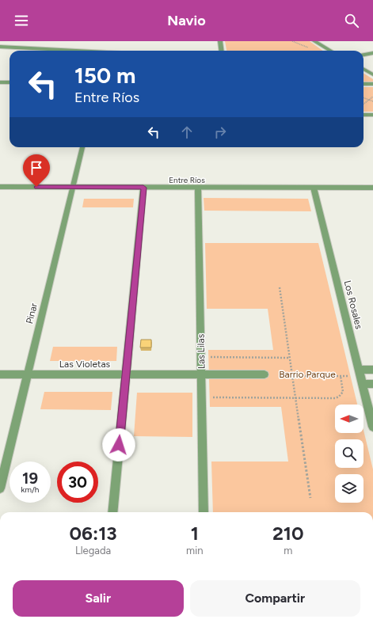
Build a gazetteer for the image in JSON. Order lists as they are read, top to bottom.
{
  "streets": {
    "street": [
      "Entre Ríos",
      "Los Rosales",
      "Pinar",
      "Las Lilas",
      "Las Violetas"
    ]
  },
  "crossings": [
    ["Entre Ríos", "Los Rosales"],
    ["Entre Ríos", "Pinar"],
    ["Entre Ríos", "Las Lilas"],
    ["Pinar", "Las Violetas"],
    ["Las Lilas", "Las Violetas"]
  ],
  "parks": ["Barrio Parque"],
  "north": "left",
  "page": {
    "header": "Navio",
    "turn": ["150 m", "Entre Ríos"],
    "speed": "19 km/h",
    "limit": "30",
    "eta": [
      "06:13",
      "Llegada",
      "1",
      "min",
      "210",
      "m"
    ],
    "buttons": ["Salir", "Compartir"]
  }
}
